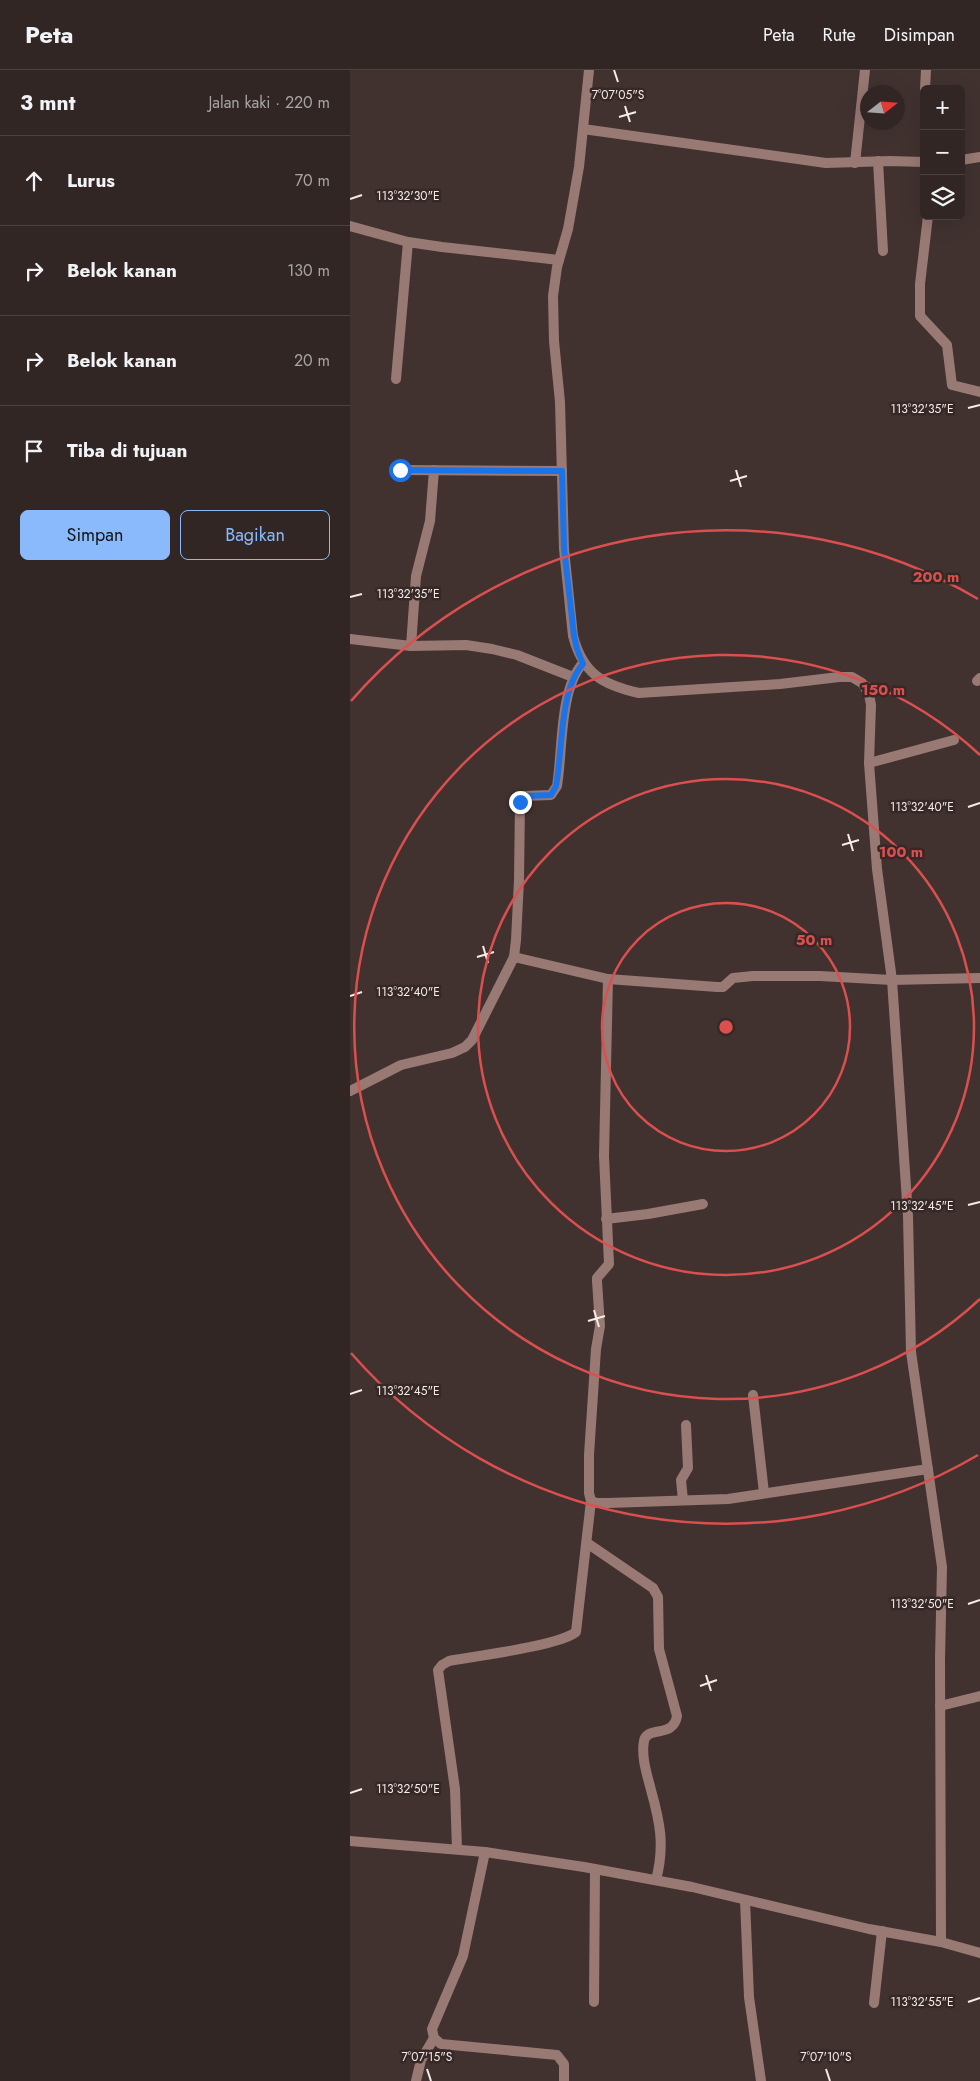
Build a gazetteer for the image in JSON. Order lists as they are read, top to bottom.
{
  "north": "right",
  "page": {
    "header": "Peta",
    "nav": ["Peta", "Rute", "Disimpan"],
    "heading": ["3 mnt", "Jalan kaki · 220 m"],
    "map_buttons": ["+", "−"],
    "list": [
      ["Lurus", "70 m"],
      ["Belok kanan", "130 m"],
      ["Belok kanan", "20 m"],
      "Tiba di tujuan"
    ],
    "buttons": ["Simpan", "Bagikan"]
  },
  "coordinates": [
    "7°07'05\"S",
    "113°32'30\"E",
    "113°32'35\"E",
    "113°32'40\"E",
    "113°32'45\"E",
    "113°32'50\"E",
    "113°32'55\"E",
    "7°07'15\"S",
    "7°07'10\"S"
  ],
  "rings": [
    "200 m",
    "150 m",
    "100 m",
    "50 m"
  ]
}
